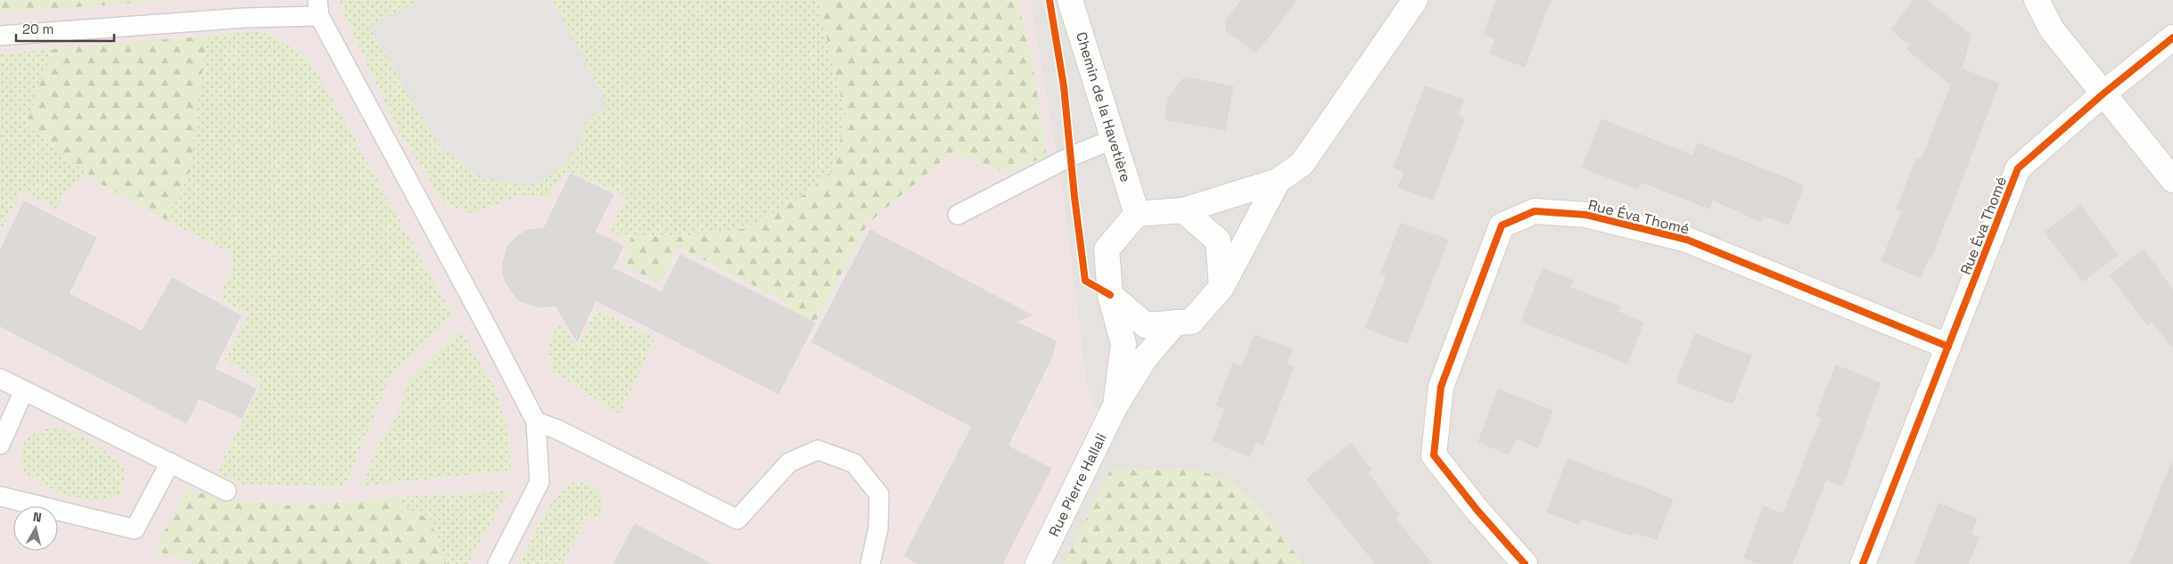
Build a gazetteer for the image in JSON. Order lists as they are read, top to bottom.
{
  "streets": {
    "street": ["Chemin de la Havetière", "Rue Éva Thomé", "Rue Pierre Hallali"]
  },
  "crossings": [
    ["Chemin de la Havetière", "Rue Pierre Hallali"]
  ],
  "scale_bar": "20 m",
  "north": "top"
}
